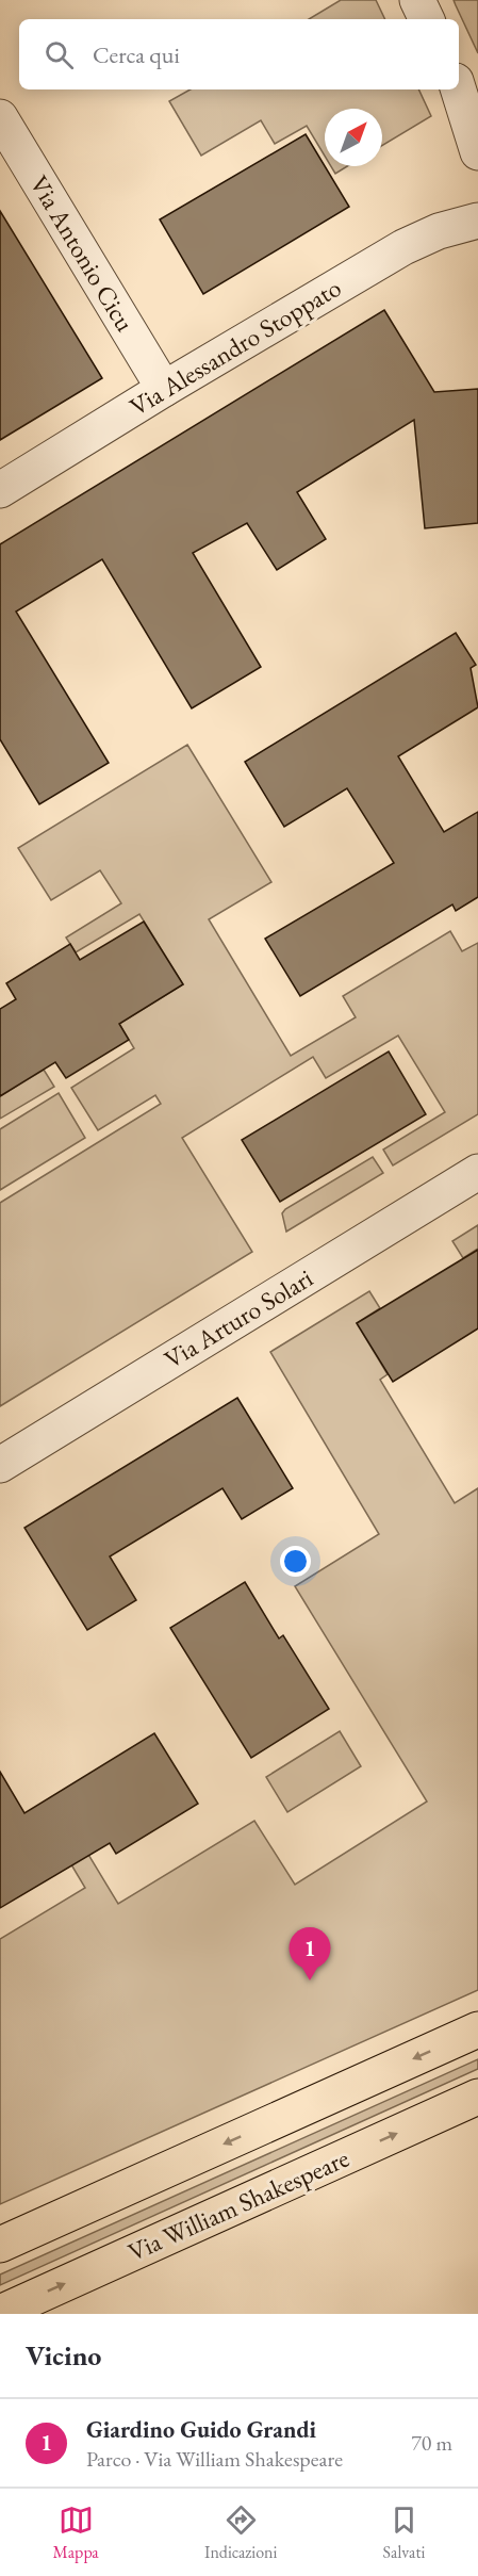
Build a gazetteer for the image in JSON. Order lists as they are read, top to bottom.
{
  "streets": {
    "main road": ["Via William Shakespeare"],
    "street": ["Via Antonio Cicu", "Via Alessandro Stoppato", "Via Arturo Solari"]
  },
  "crossings": [
    ["Via Antonio Cicu", "Via Alessandro Stoppato"]
  ],
  "north": "top right",
  "page": {
    "search": "Cerca qui",
    "pins": "1",
    "heading": "Vicino",
    "list": [
      {
        "mark": "1",
        "name": "Giardino Guido Grandi",
        "note": "Parco · Via William Shakespeare",
        "value": "70 m"
      }
    ],
    "nav": ["Mappa", "Indicazioni", "Salvati"]
  }
}
